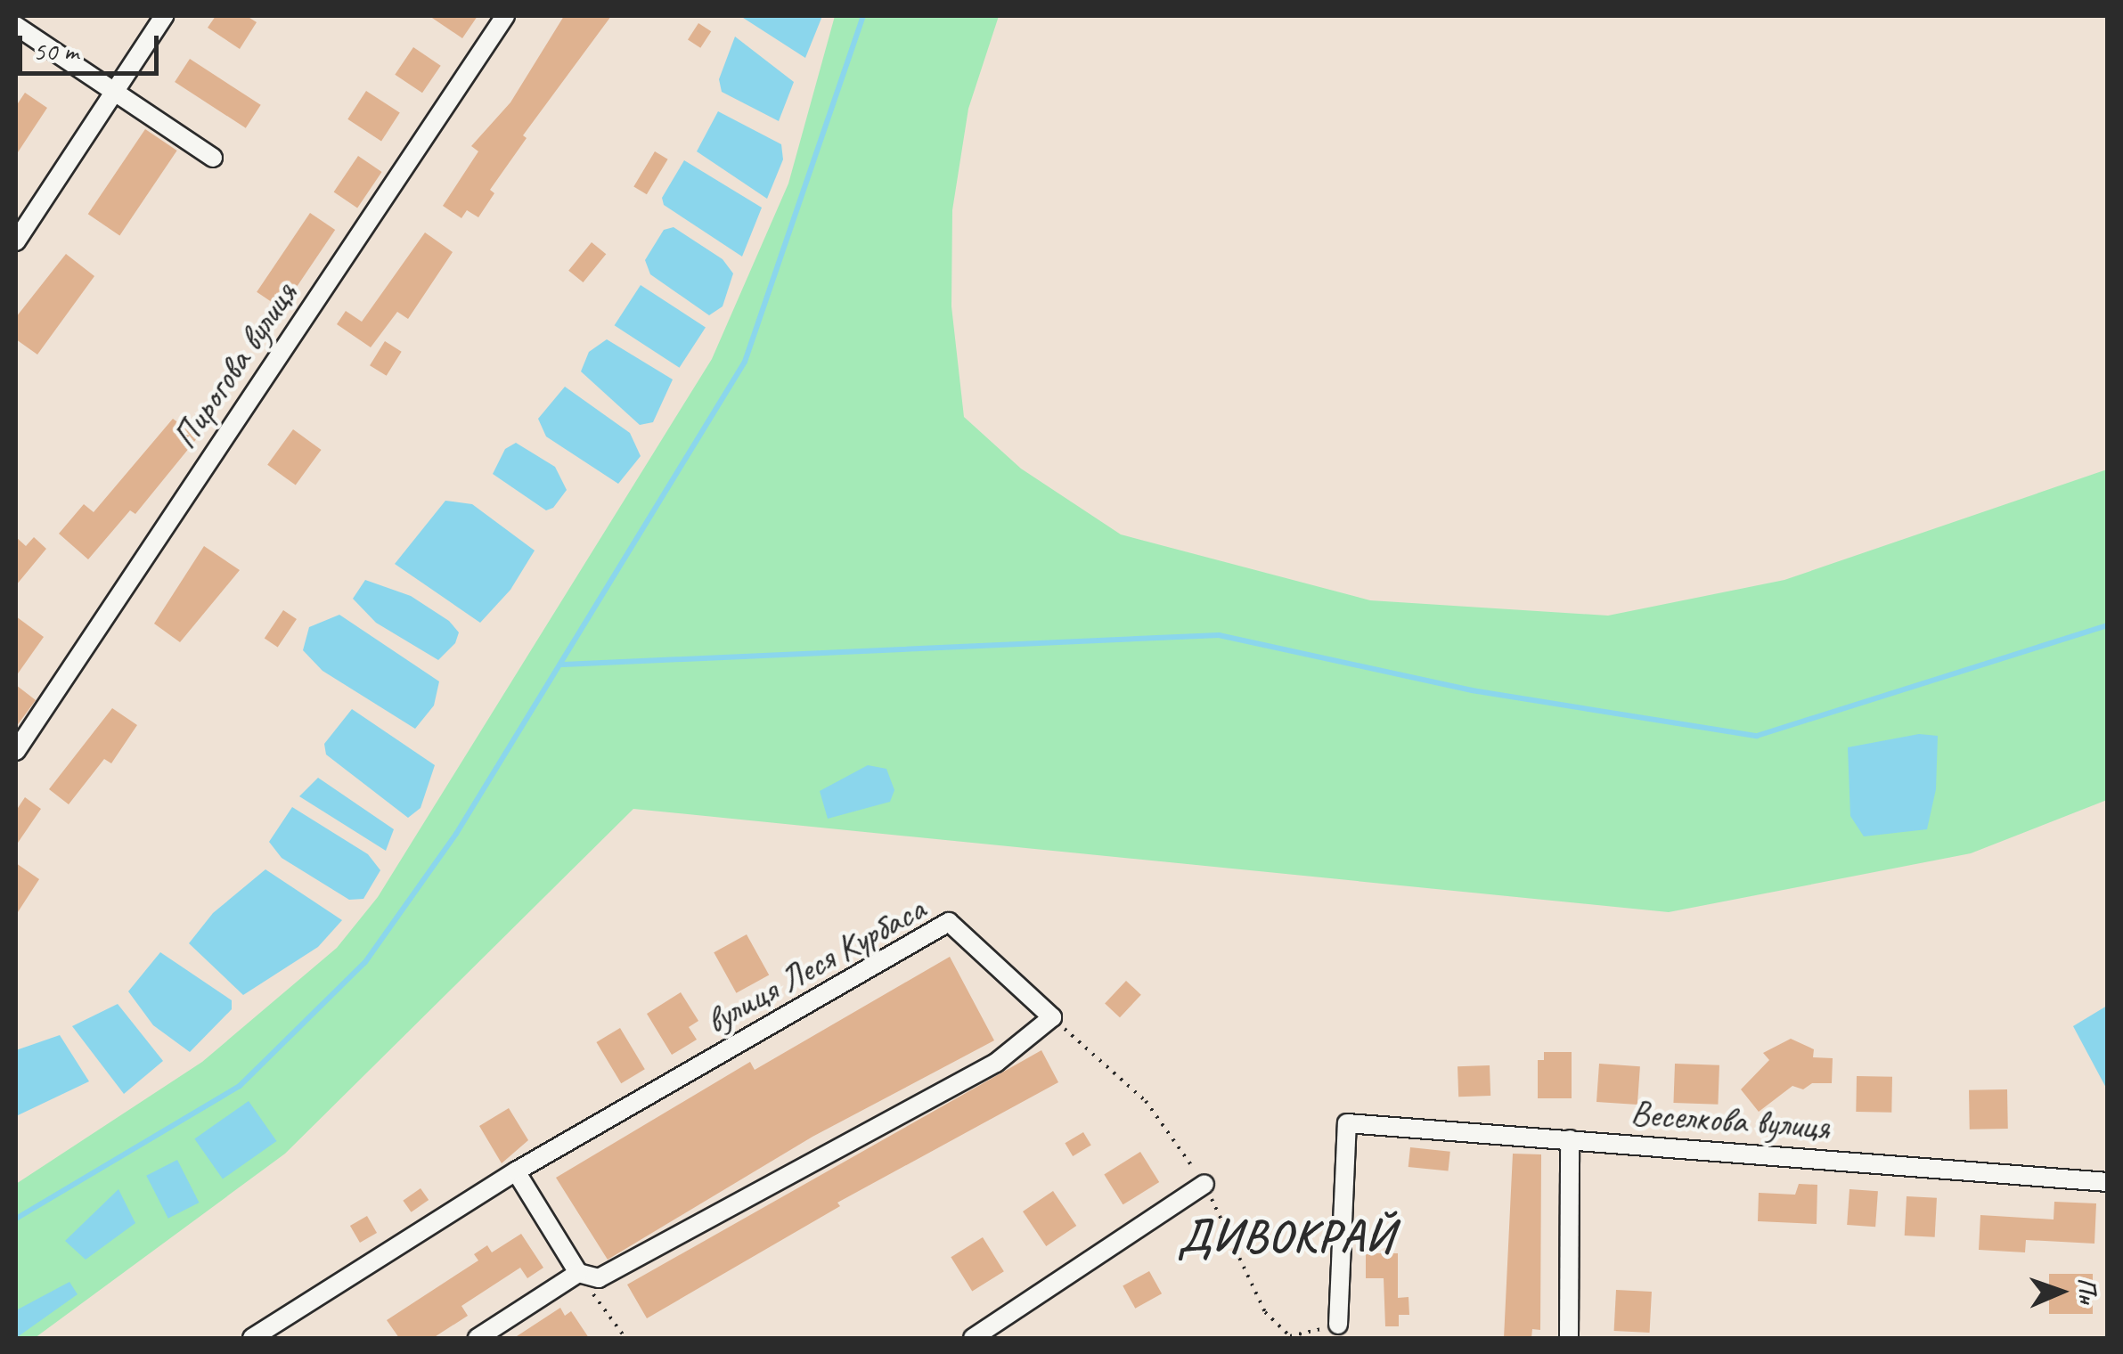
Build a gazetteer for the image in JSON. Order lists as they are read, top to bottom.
{
  "streets": {
    "street": ["Пирогова вулиця", "вулиця Леся Курбаса", "Веселкова вулиця"]
  },
  "districts": ["ДИВОКРАЙ"],
  "scale_bar": "50 m",
  "north": "right"
}
